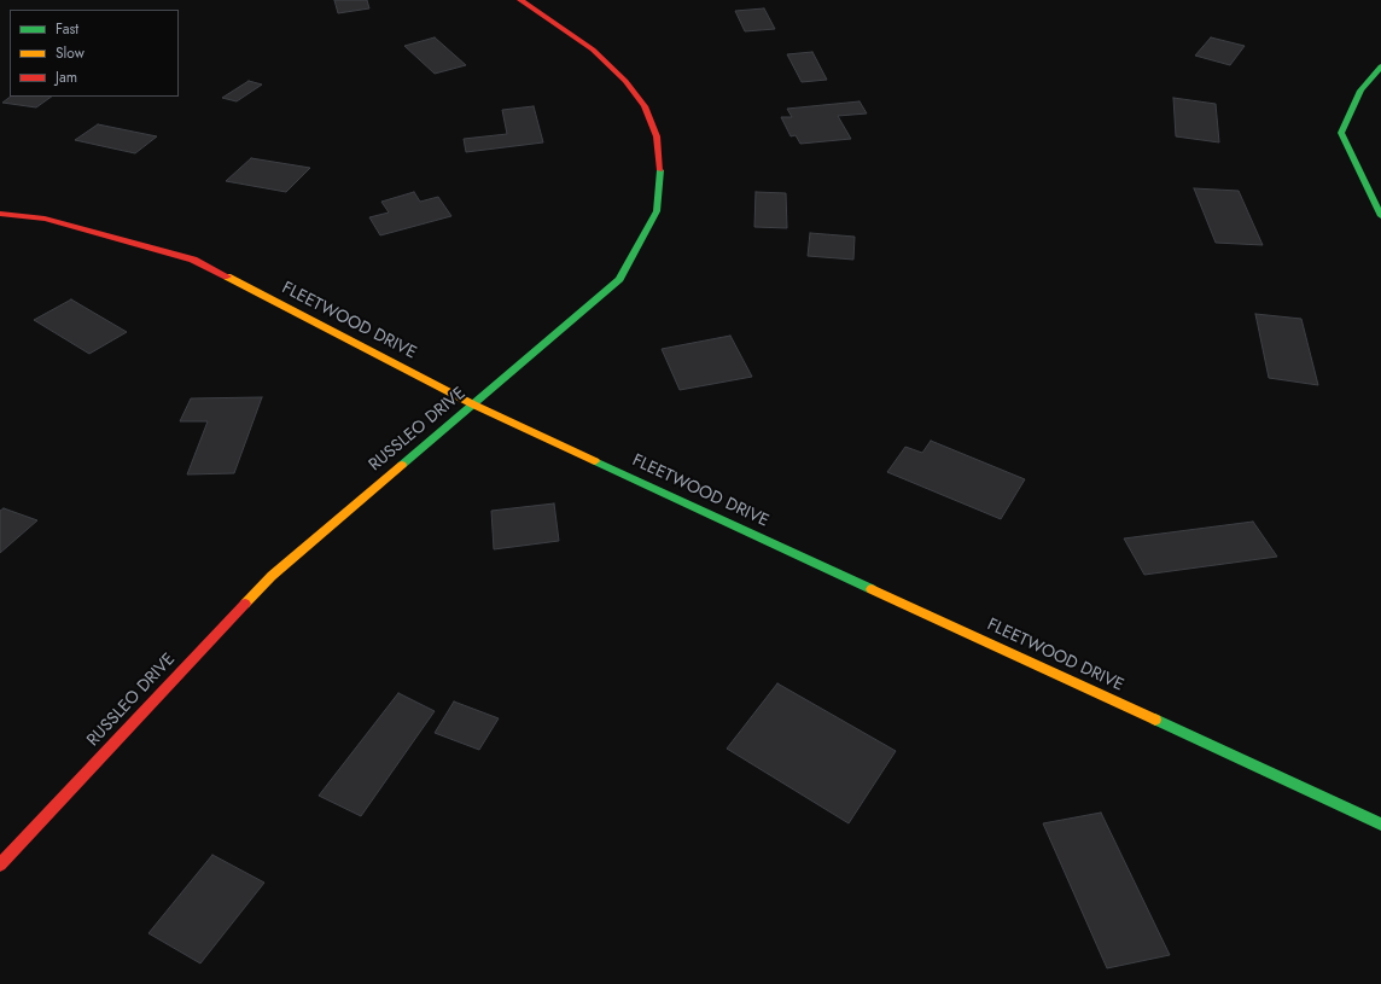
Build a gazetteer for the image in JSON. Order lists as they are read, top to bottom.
{
  "streets": {
    "street": ["FLEETWOOD DRIVE", "RUSSLEO DRIVE"]
  },
  "crossings": [
    ["FLEETWOOD DRIVE", "RUSSLEO DRIVE"]
  ],
  "legend": ["Fast", "Slow", "Jam"]
}
